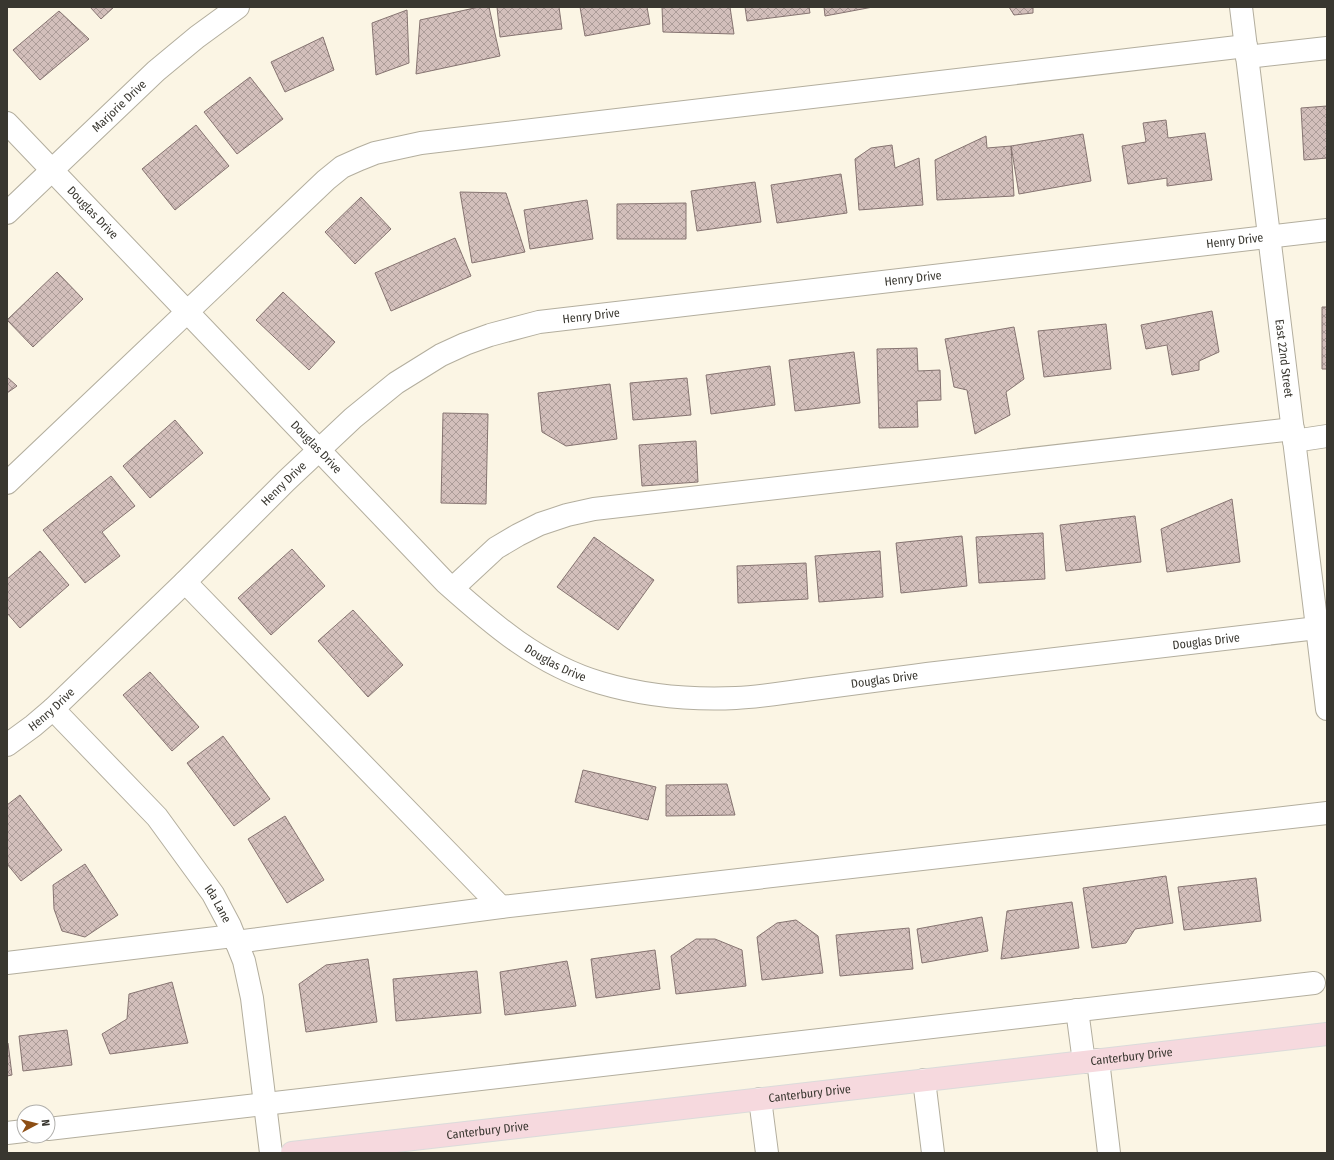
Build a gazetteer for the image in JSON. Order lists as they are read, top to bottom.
{
  "streets": {
    "main road": ["Canterbury Drive"],
    "street": [
      "Marjorie Drive",
      "Douglas Drive",
      "Henry Drive",
      "East 22nd Street",
      "Ida Lane"
    ]
  },
  "crossings": [
    ["Marjorie Drive", "Douglas Drive"],
    ["Douglas Drive", "Henry Drive"],
    ["Douglas Drive", "East 22nd Street"],
    ["Henry Drive", "East 22nd Street"],
    ["Henry Drive", "Ida Lane"]
  ],
  "north": "right"
}
